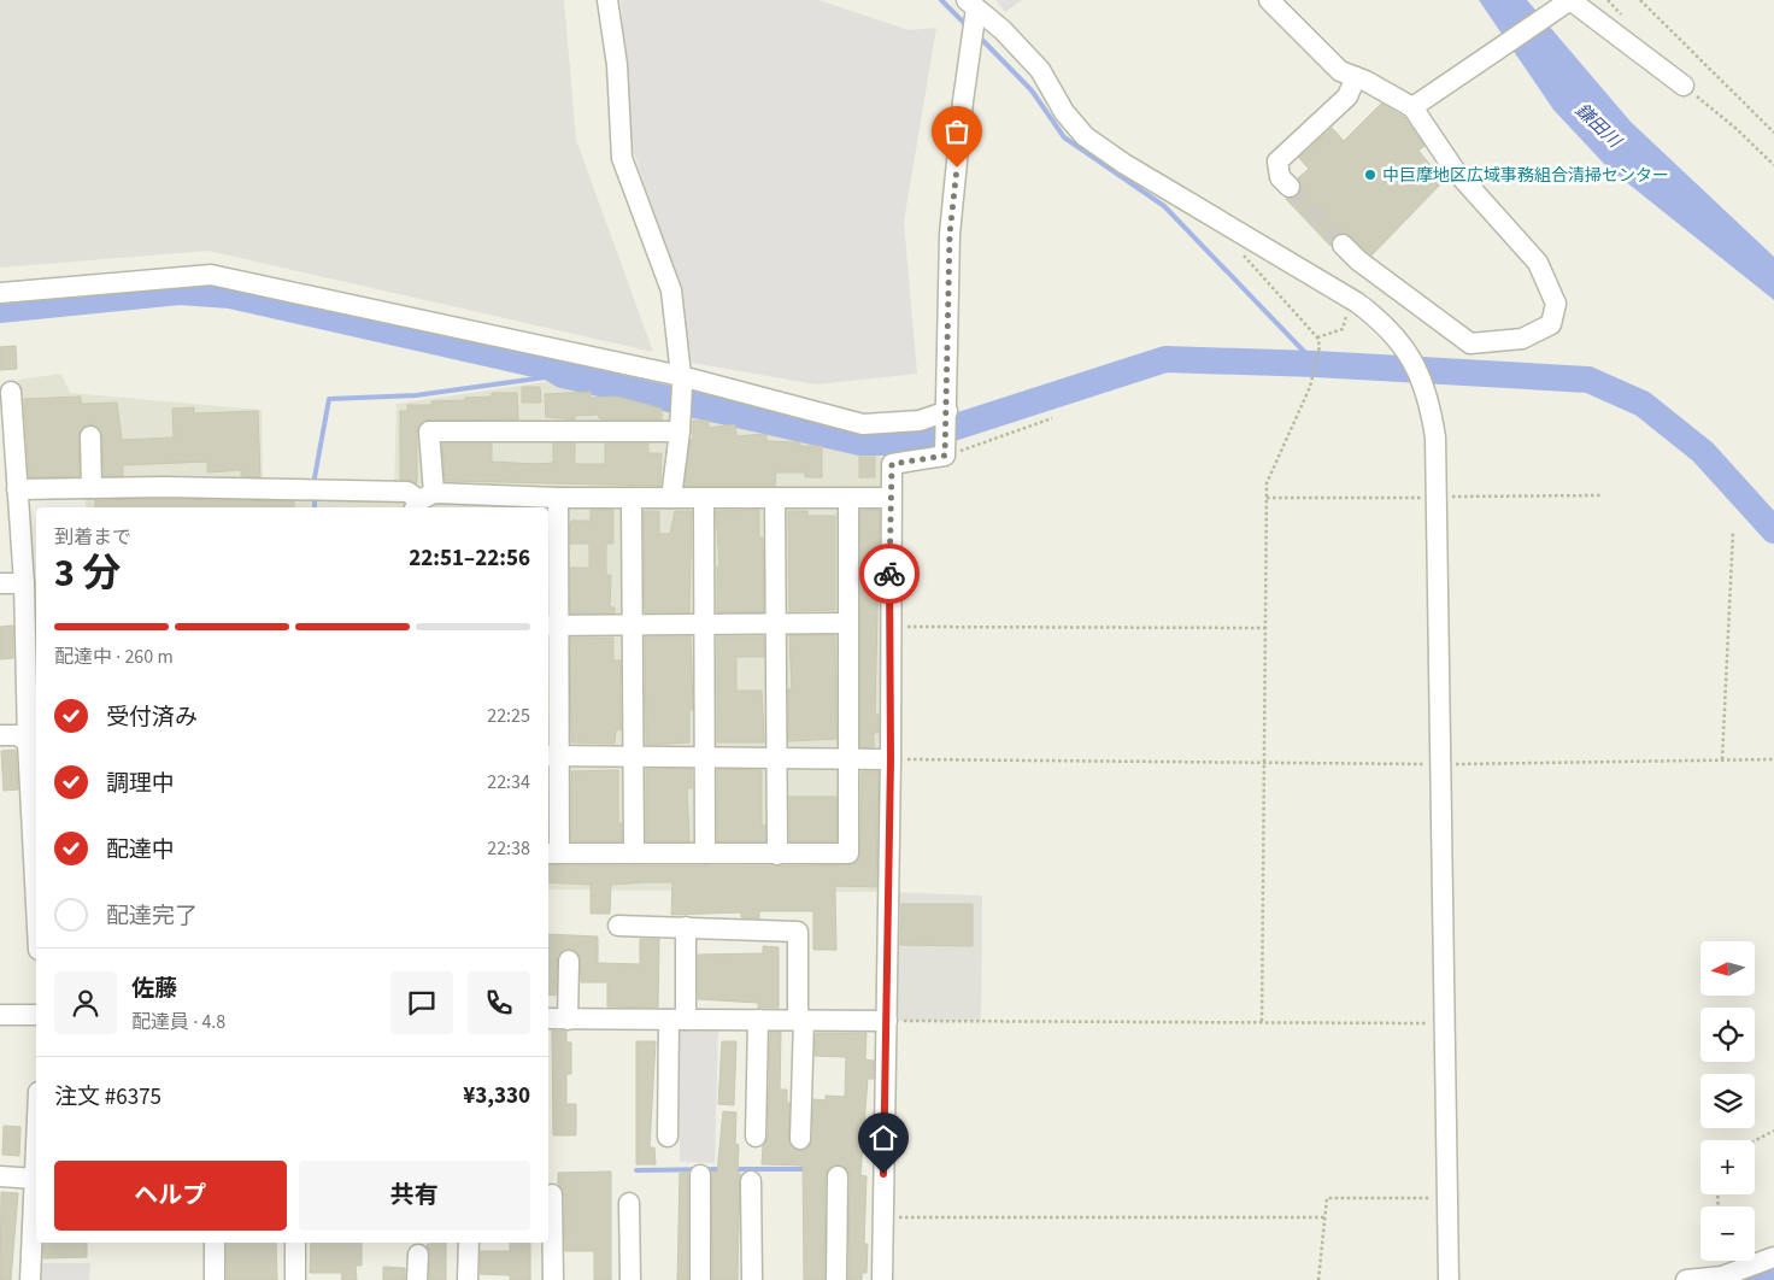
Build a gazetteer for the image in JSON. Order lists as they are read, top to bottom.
{
  "water": ["鎌田川"],
  "places": ["中巨摩地区広域事務組合清掃センター"],
  "north": "left",
  "page": {
    "heading": ["3 分", "到着まで", "22:51–22:56"],
    "panel": [
      "佐藤",
      "配達員 · 4.8",
      "注文 #6375",
      "¥3,330"
    ],
    "bar": "配達中 · 260 m",
    "list": [
      ["受付済み", "22:25"],
      ["調理中", "22:34"],
      ["配達中", "22:38"],
      "配達完了"
    ],
    "map_buttons": ["+", "−"],
    "buttons": ["ヘルプ", "共有"]
  }
}
